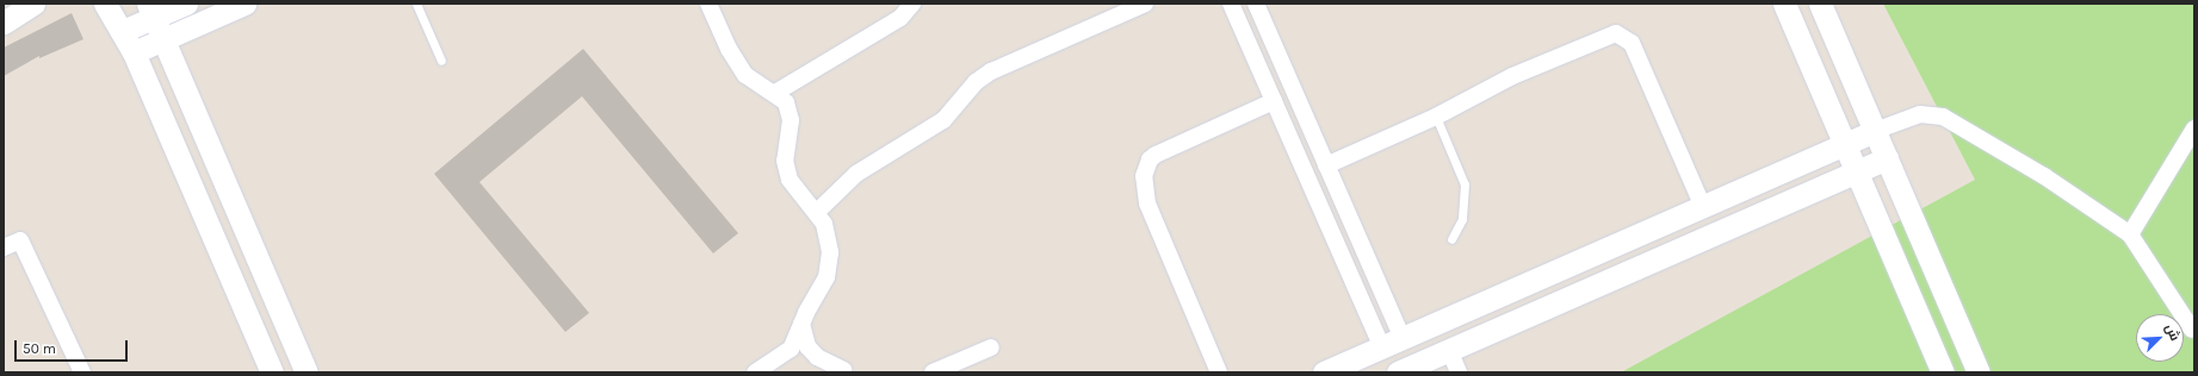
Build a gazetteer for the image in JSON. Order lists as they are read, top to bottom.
{
  "scale_bar": "50 m",
  "north": "top right"
}
